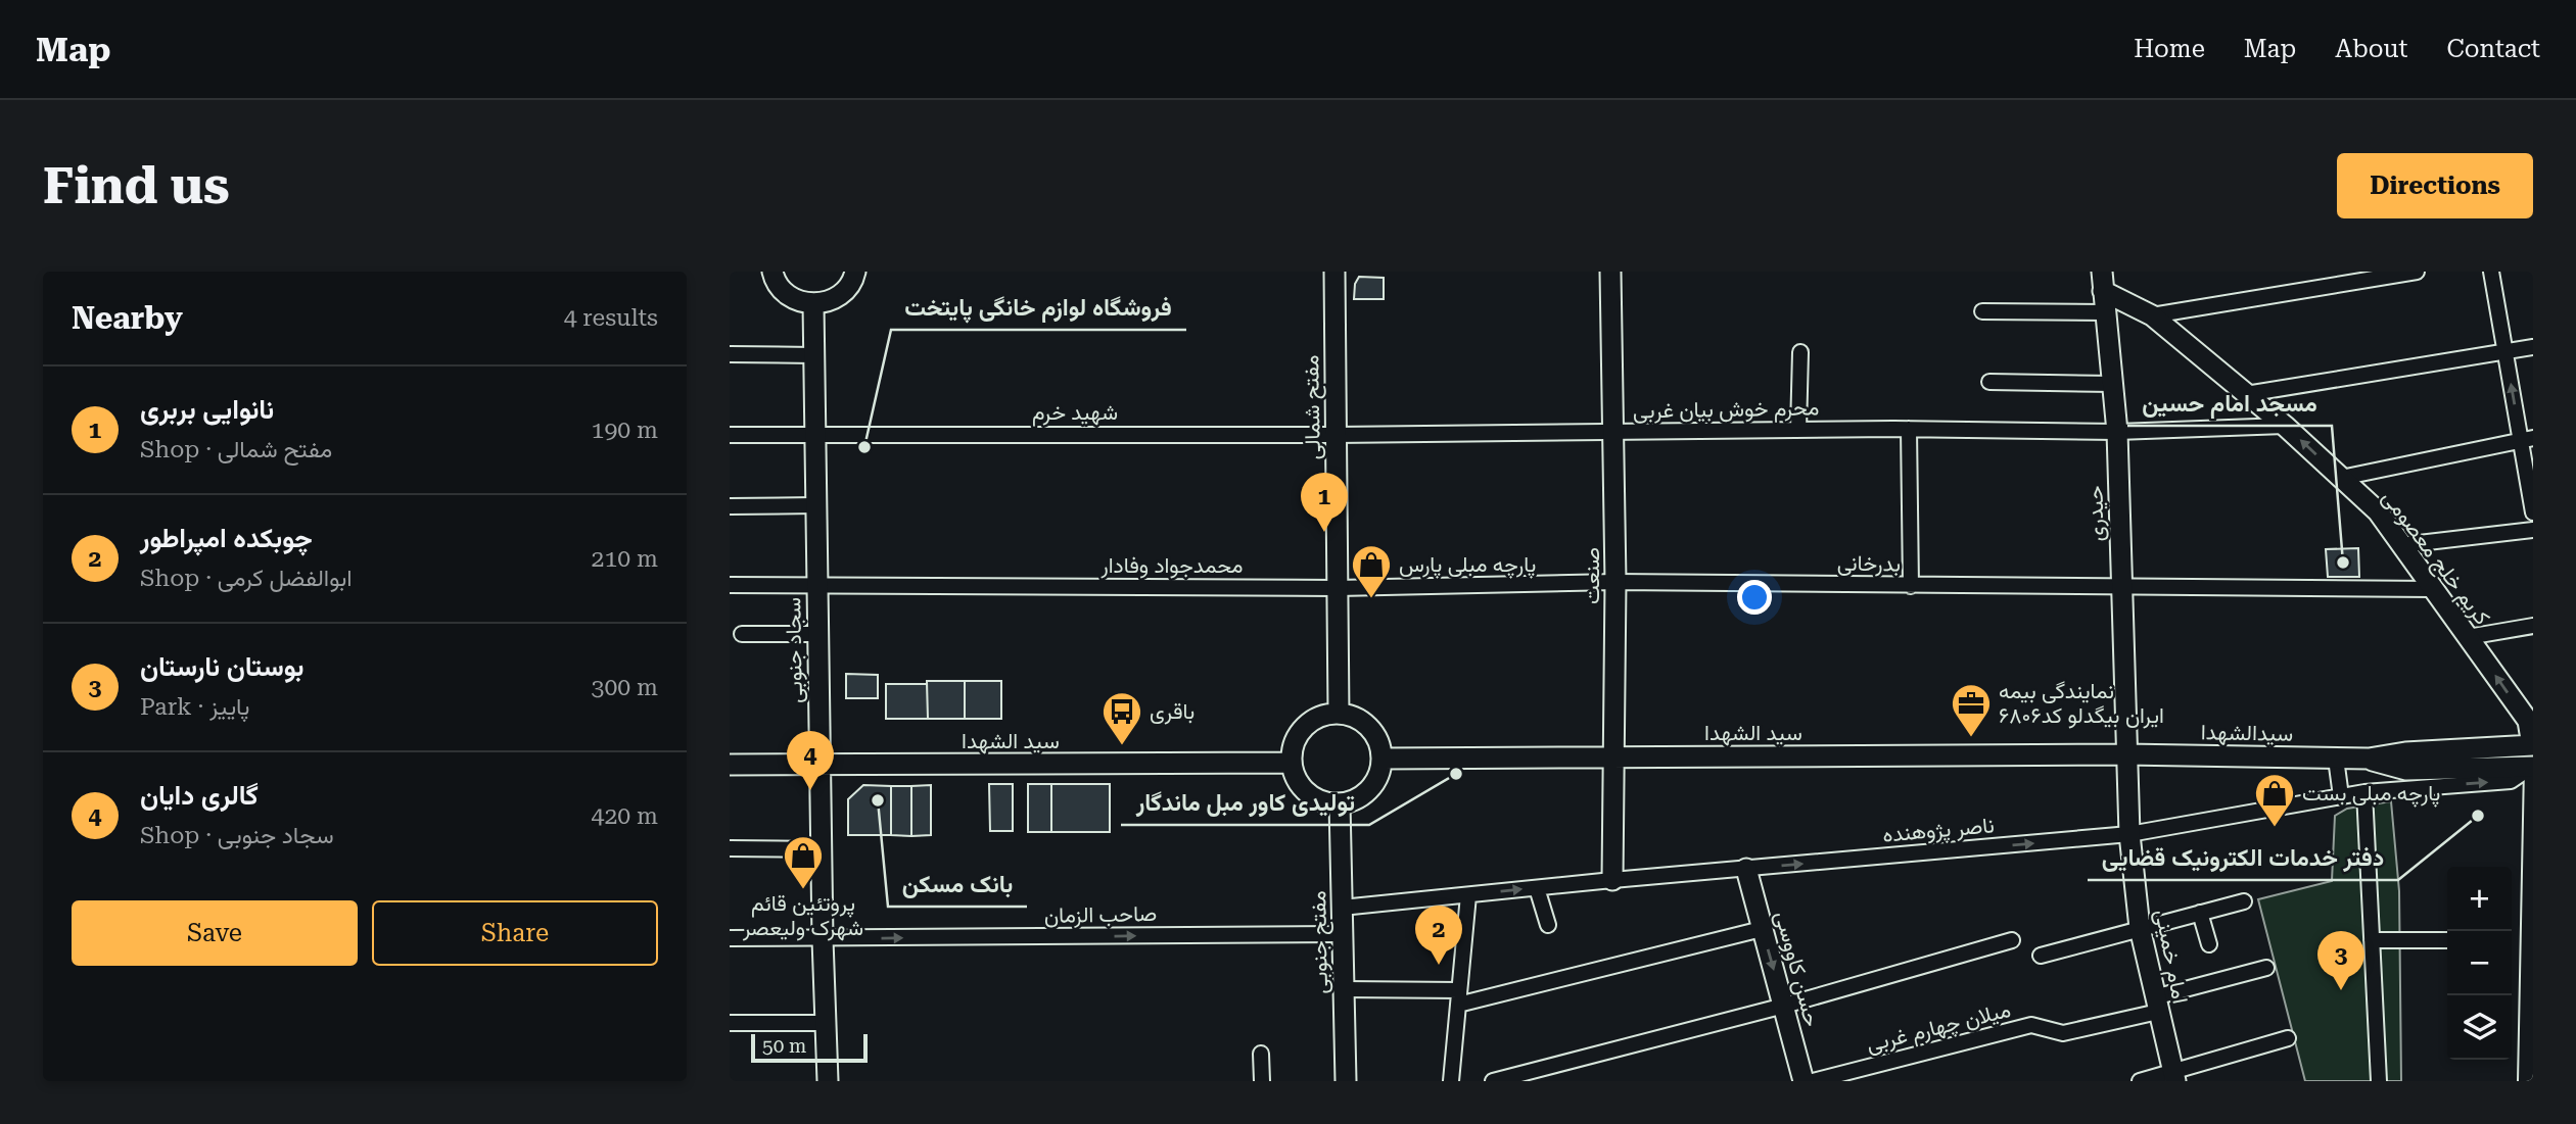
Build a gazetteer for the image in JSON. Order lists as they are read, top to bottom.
{
  "streets": {
    "street": [
      "مفتح شمالی",
      "محرم خوش بیان غربی",
      "شهید خرم",
      "حیدری",
      "کریم خلج معصومی",
      "بدرخانی",
      "محمدجواد وفادار",
      "صنعت",
      "سجاد جنوبی",
      "سید الشهدا",
      "سیدالشهدا",
      "ناصر پژوهنده",
      "صاحب الزمان",
      "مفتح جنوبی",
      "امام خمینی",
      "حسن کاووسی",
      "میلان چهارم غربی"
    ]
  },
  "crossings": [
    ["مفتح شمالی", "محرم خوش بیان غربی"],
    ["مفتح شمالی", "شهید خرم"],
    ["مفتح شمالی", "محمدجواد وفادار"],
    ["مفتح شمالی", "سید الشهدا"],
    ["مفتح شمالی", "مفتح جنوبی"],
    ["محرم خوش بیان غربی", "شهید خرم"],
    ["محرم خوش بیان غربی", "حیدری"],
    ["محرم خوش بیان غربی", "کریم خلج معصومی"],
    ["محرم خوش بیان غربی", "صنعت"],
    ["شهید خرم", "سجاد جنوبی"],
    ["حیدری", "کریم خلج معصومی"],
    ["حیدری", "بدرخانی"],
    ["حیدری", "سید الشهدا"],
    ["حیدری", "سیدالشهدا"],
    ["حیدری", "امام خمینی"],
    ["کریم خلج معصومی", "بدرخانی"],
    ["کریم خلج معصومی", "سیدالشهدا"],
    ["بدرخانی", "محمدجواد وفادار"],
    ["بدرخانی", "صنعت"],
    ["محمدجواد وفادار", "صنعت"],
    ["محمدجواد وفادار", "سجاد جنوبی"],
    ["صنعت", "سید الشهدا"],
    ["صنعت", "ناصر پژوهنده"],
    ["سجاد جنوبی", "سید الشهدا"],
    ["سجاد جنوبی", "صاحب الزمان"],
    ["سید الشهدا", "سیدالشهدا"],
    ["سید الشهدا", "مفتح جنوبی"],
    ["سید الشهدا", "امام خمینی"],
    ["سیدالشهدا", "ناصر پژوهنده"],
    ["سیدالشهدا", "امام خمینی"],
    ["ناصر پژوهنده", "مفتح جنوبی"],
    ["ناصر پژوهنده", "امام خمینی"],
    ["ناصر پژوهنده", "حسن کاووسی"],
    ["صاحب الزمان", "مفتح جنوبی"],
    ["امام خمینی", "میلان چهارم غربی"]
  ],
  "one_way": ["صاحب الزمان", "حسن کاووسی"],
  "places": {
    "other": [
      "فروشگاه لوازم خانگی پایتخت",
      "مسجد امام حسین",
      "تولیدی کاور مبل ماندگار",
      "بانک مسکن",
      "دفتر خدمات الکترونیک قضایی"
    ],
    "shop": ["پارچه مبلی پارس", "پارچه مبلی بست", "پروتئین قائم شهرک ولیعصر"],
    "office": ["نمایندگی بیمه ایران بیگدلو کد۶۸۰۶"],
    "bus stop": ["باقری"]
  },
  "scale_bar": "50 m",
  "page": {
    "header": "Map",
    "nav": [
      "Home",
      "Map",
      "About",
      "Contact"
    ],
    "buttons": [
      "Directions",
      ["Save", "Share"]
    ],
    "title": "Find us",
    "heading": ["Nearby", "4 results"],
    "list": [
      {
        "mark": "1",
        "name": "نانوایی بربری",
        "note": "Shop · مفتح شمالی",
        "value": "190 m"
      },
      {
        "mark": "2",
        "name": "چوبکده امپراطور",
        "note": "Shop · ابوالفضل کرمی",
        "value": "210 m"
      },
      {
        "mark": "3",
        "name": "بوستان نارستان",
        "note": "Park · پاییز",
        "value": "300 m"
      },
      {
        "mark": "4",
        "name": "گالری دایان",
        "note": "Shop · سجاد جنوبی",
        "value": "420 m"
      }
    ],
    "pins": [
      "1",
      "4",
      "2",
      "3"
    ],
    "map_buttons": ["+", "−"],
    "scale": "50 m"
  }
}
